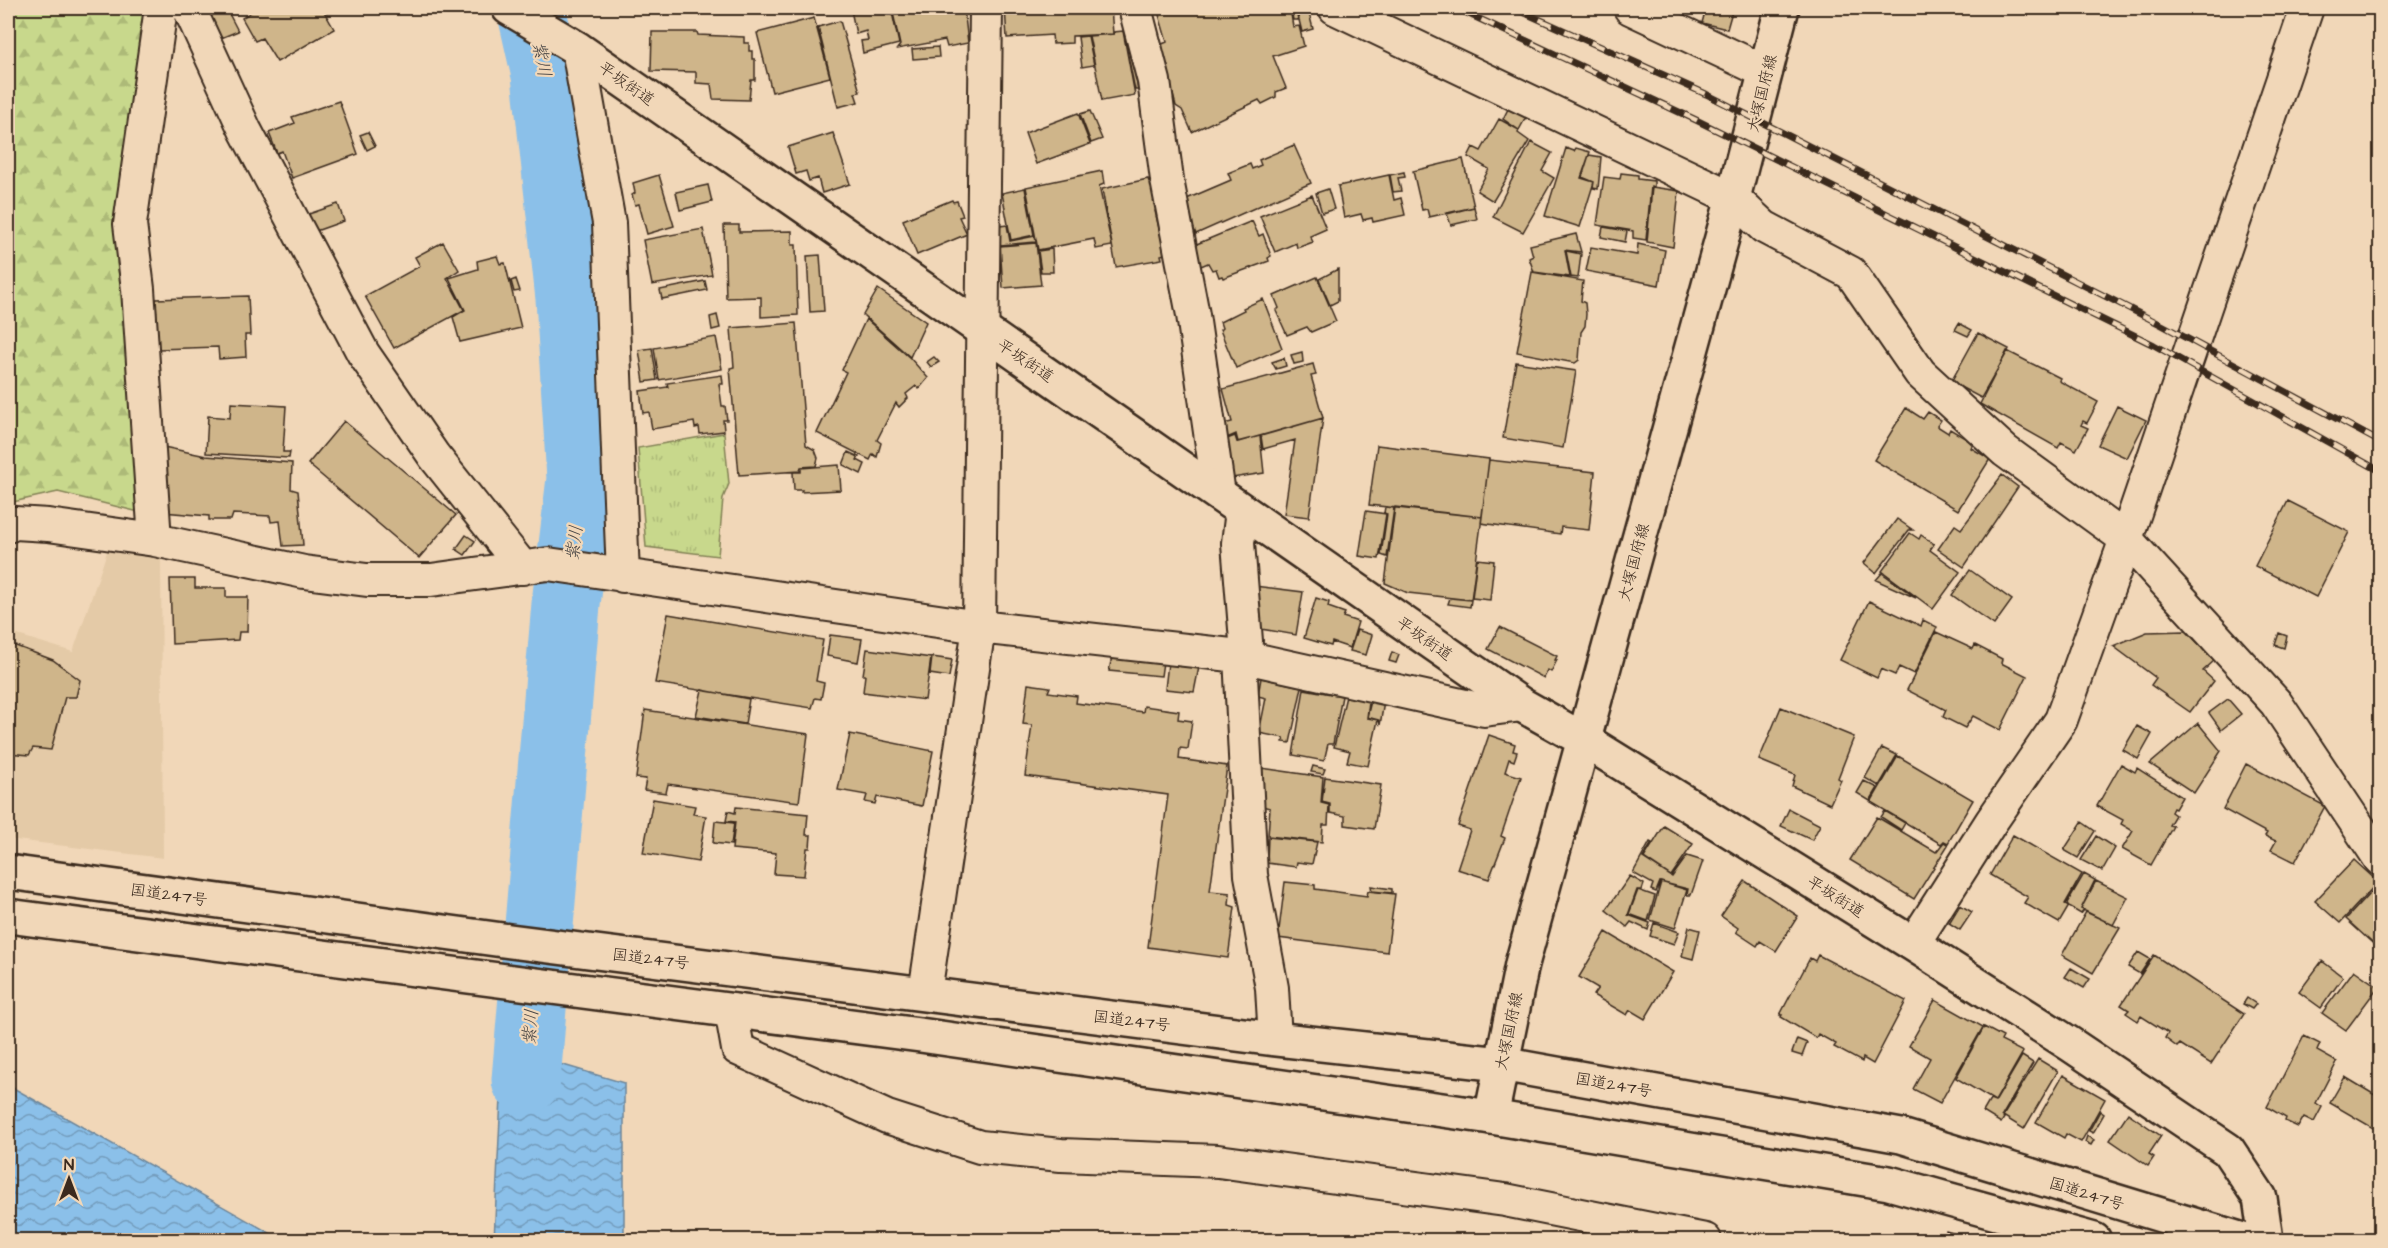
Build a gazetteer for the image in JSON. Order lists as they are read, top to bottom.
{
  "streets": {
    "main road": ["平坂街道", "大塚国府線", "国道247号"]
  },
  "crossings": [
    ["平坂街道", "大塚国府線"],
    ["大塚国府線", "国道247号"]
  ],
  "water": ["紫川"],
  "north": "top"
}
